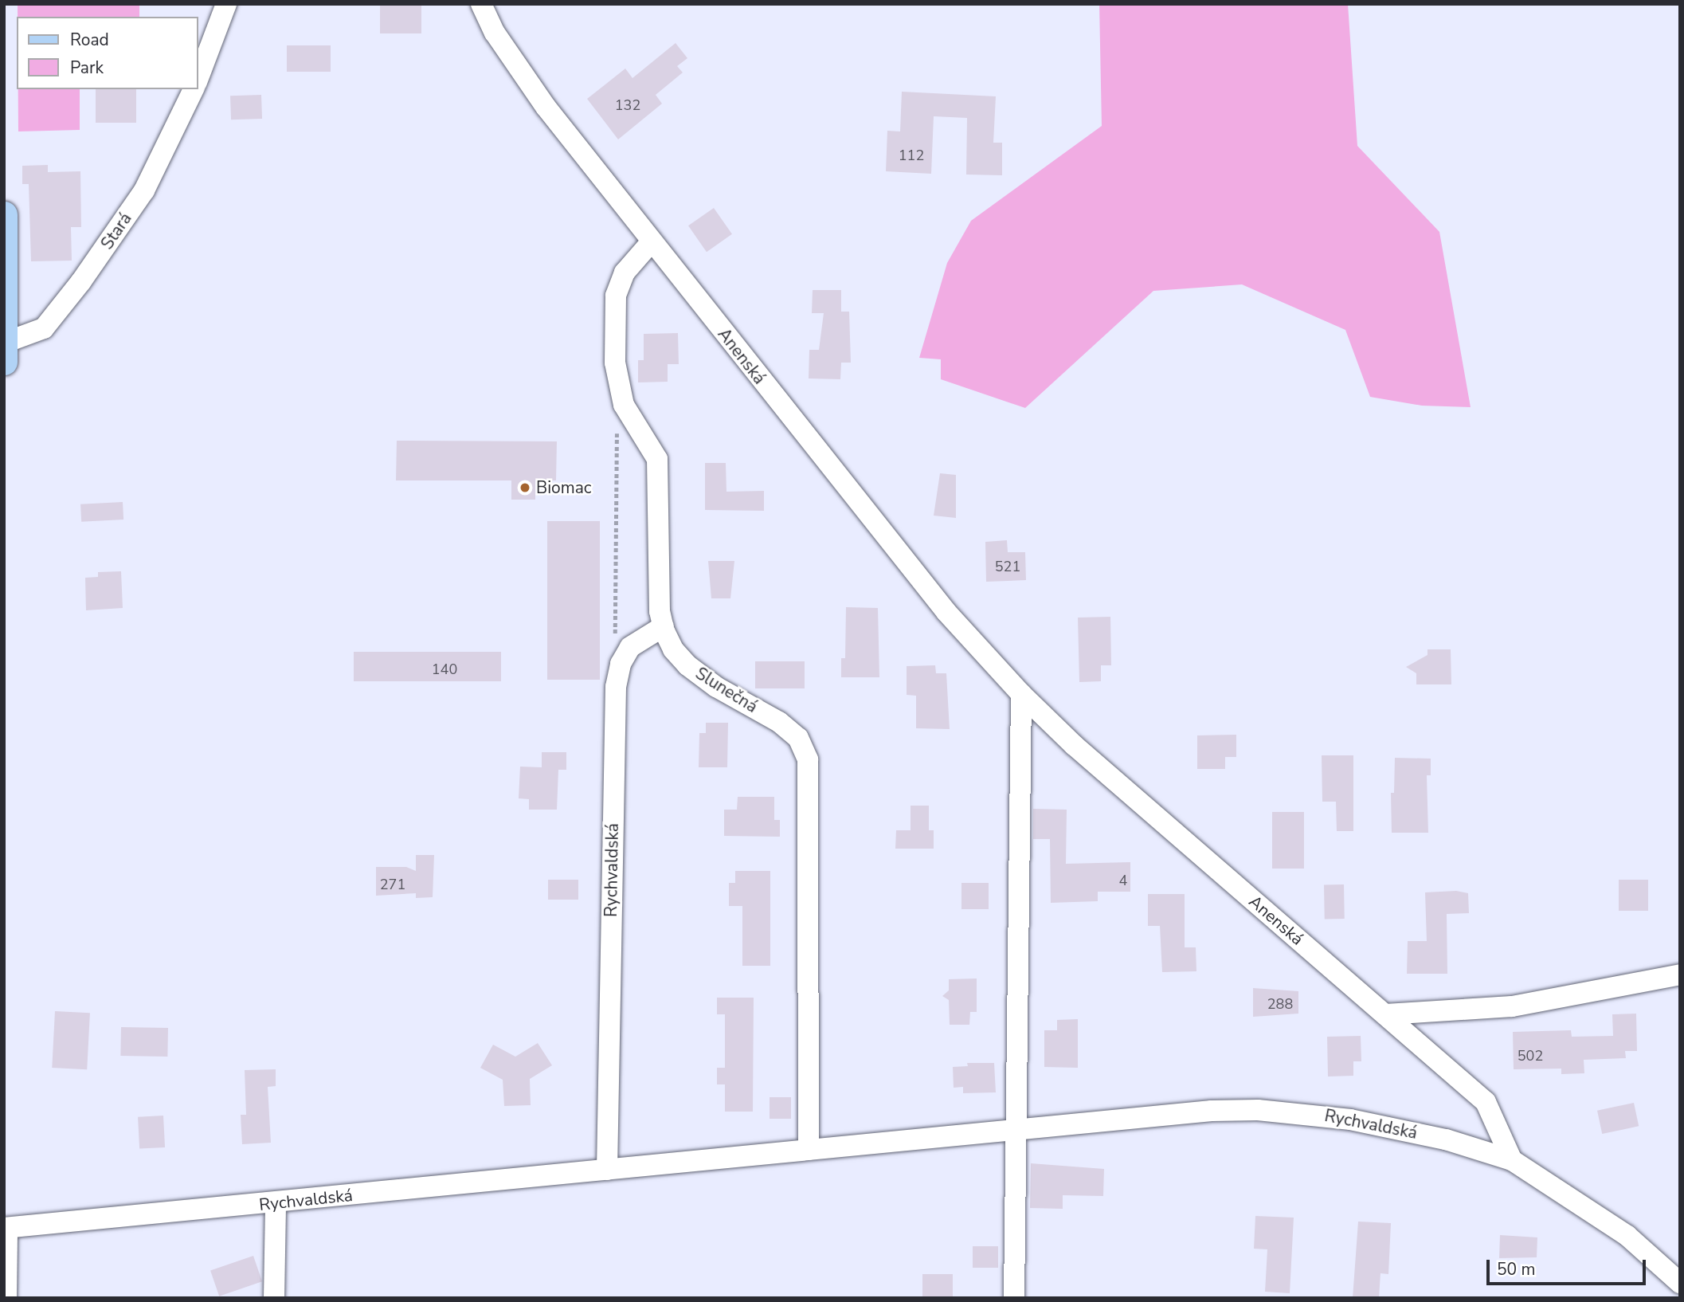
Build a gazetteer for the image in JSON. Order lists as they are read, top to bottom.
{
  "streets": {
    "street": [
      "Stará",
      "Anenská",
      "Slunečná",
      "Rychvaldská"
    ]
  },
  "crossings": [
    ["Anenská", "Slunečná"],
    ["Anenská", "Rychvaldská"],
    ["Slunečná", "Rychvaldská"]
  ],
  "places": ["Biomac"],
  "house_numbers": [
    "132",
    "112",
    "521",
    "140",
    "4",
    "271",
    "288",
    "502"
  ],
  "legend": ["Road", "Park"],
  "scale_bar": "50 m"
}
